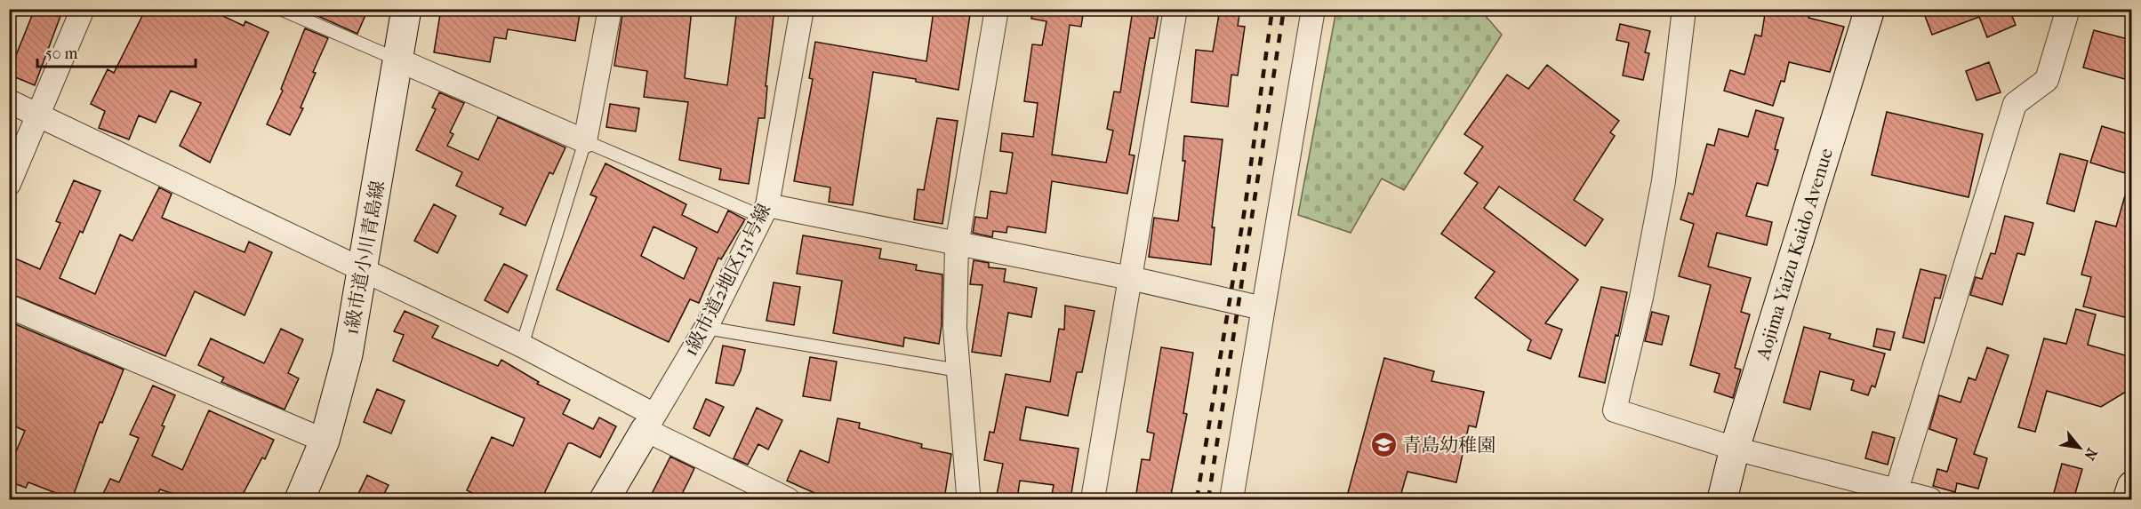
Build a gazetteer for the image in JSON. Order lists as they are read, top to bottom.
{
  "streets": {
    "street": ["Aojima Yaizu Kaido Avenue", "1級市道小川青島線", "1級市道2地区131号線"]
  },
  "places": {
    "school or university": ["青島幼稚園"]
  },
  "scale_bar": "50 m",
  "north": "bottom right"
}
